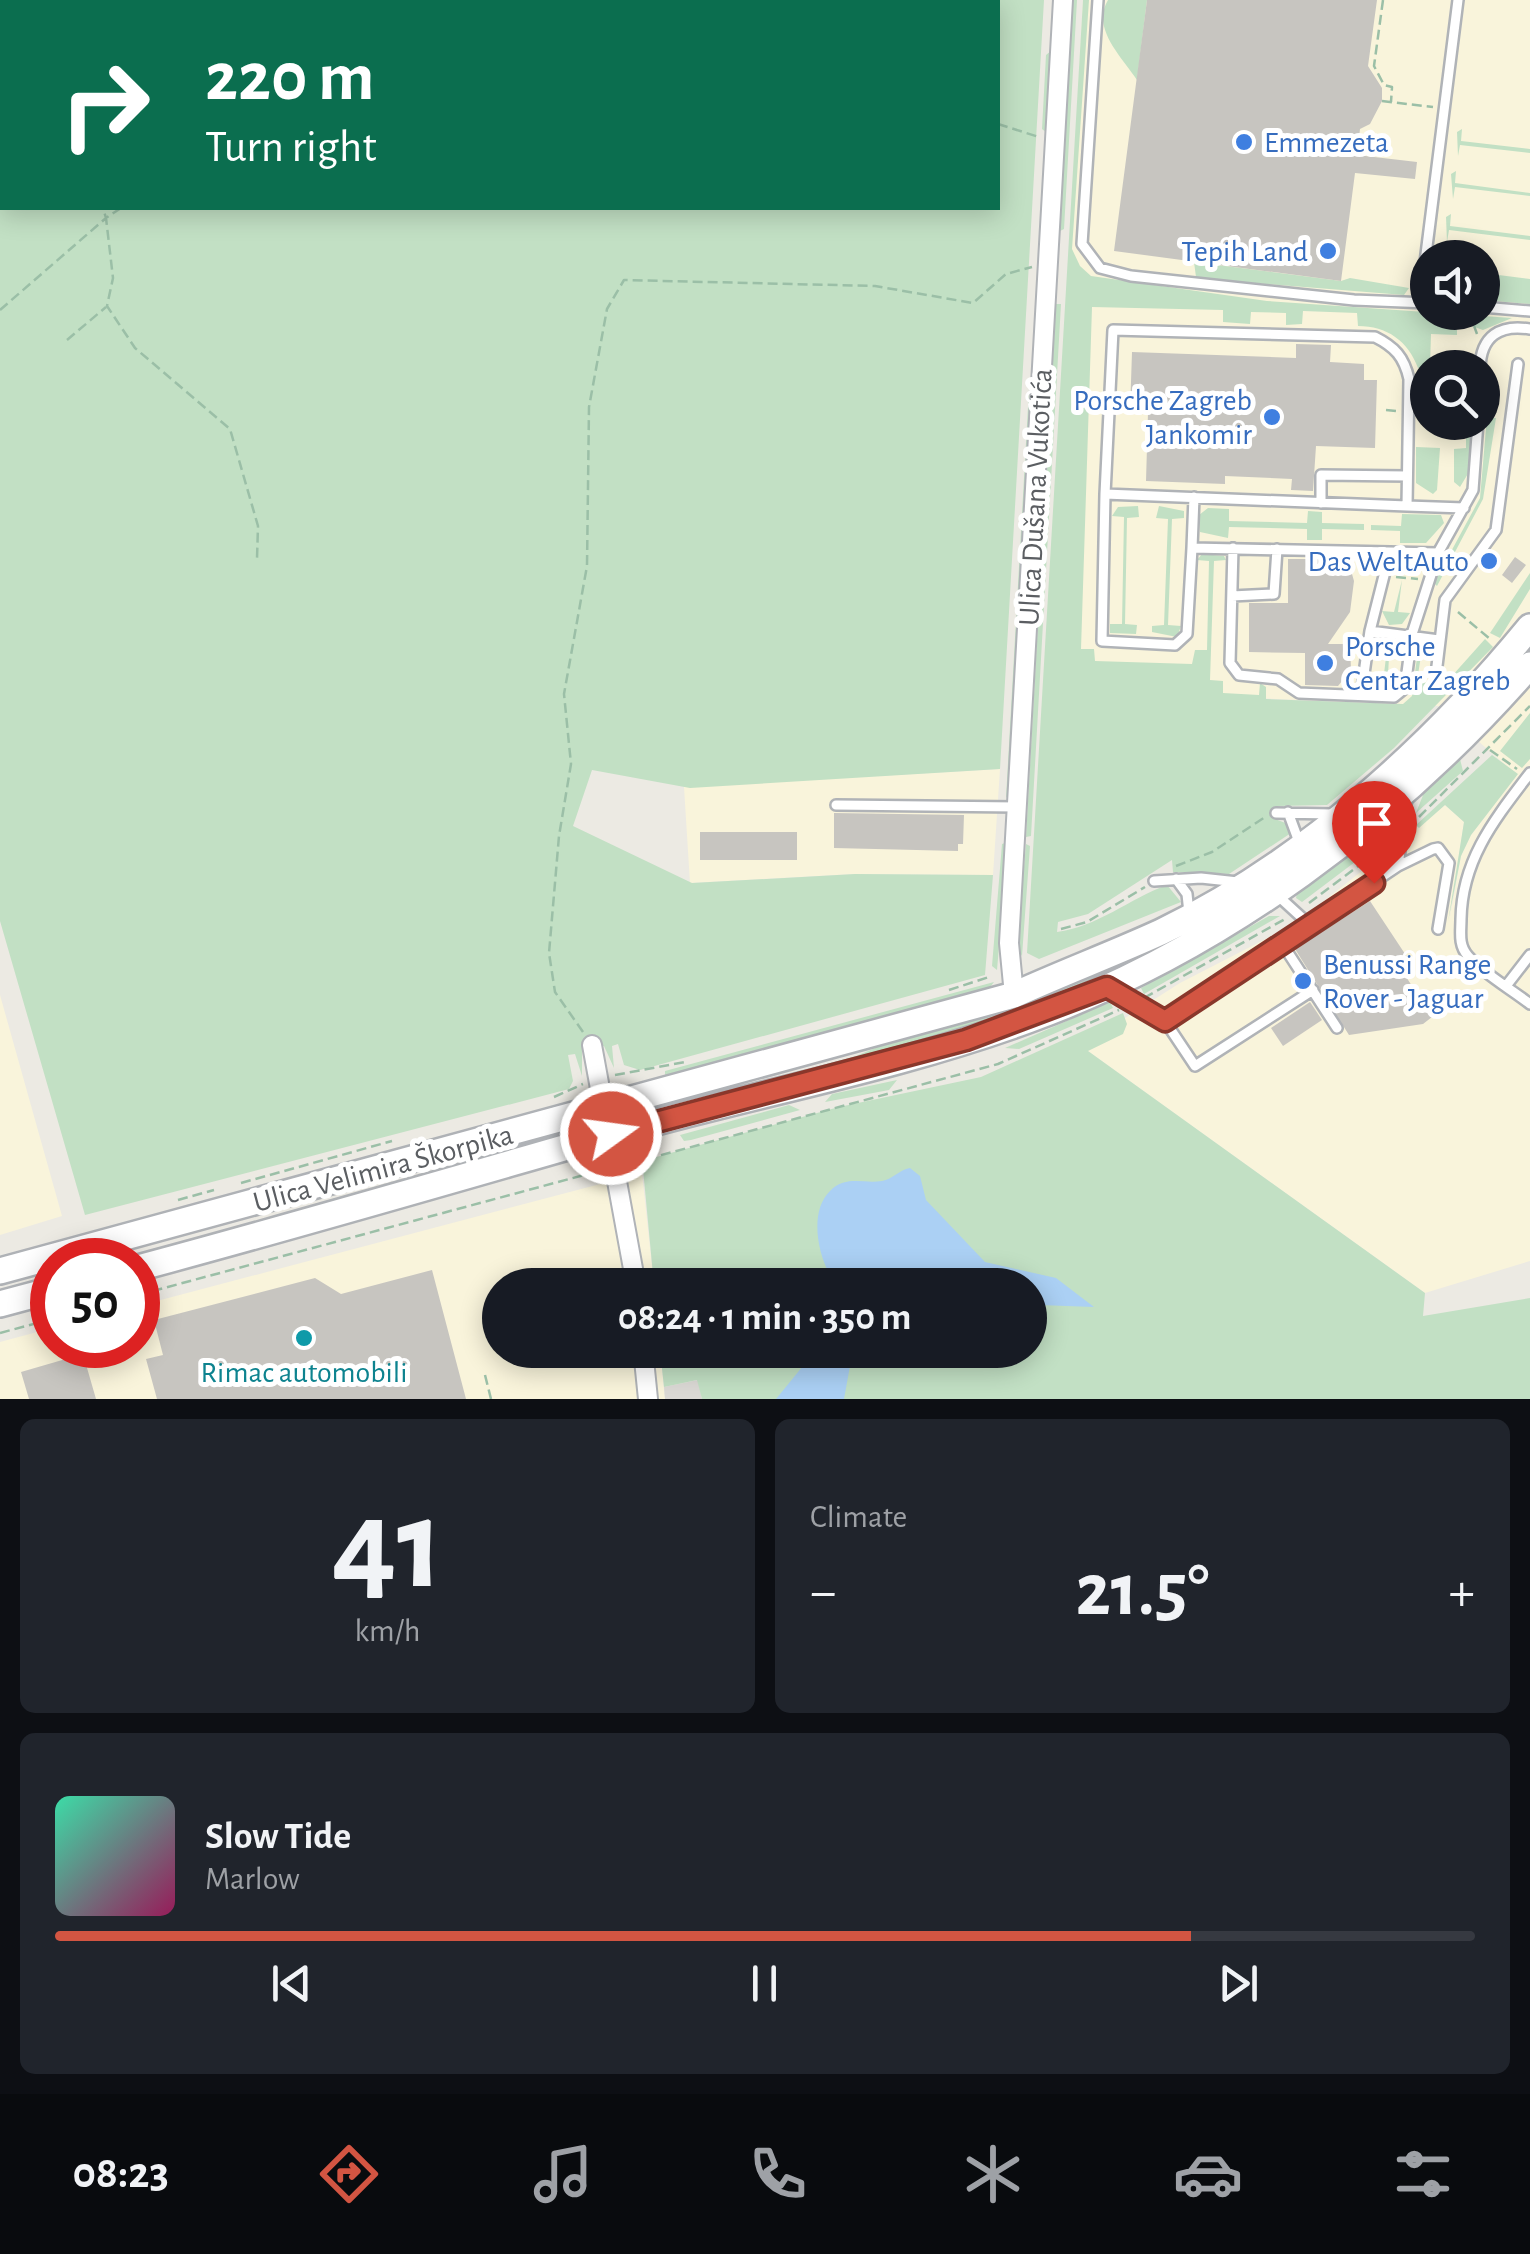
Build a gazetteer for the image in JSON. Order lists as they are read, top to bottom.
{
  "streets": {
    "main road": ["Ulica Velimira Škorpika"],
    "street": ["Ulica Dušana Vukotića"]
  },
  "crossings": [
    ["Ulica Dušana Vukotića", "Ulica Velimira Škorpika"]
  ],
  "places": [
    "Emmezeta",
    "Tepih Land",
    "Porsche Zagreb Jankomir",
    "Das WeltAuto",
    "Porsche Centar Zagreb",
    "Benussi Range Rover - Jaguar",
    "Rimac automobili"
  ],
  "page": {
    "turn": ["220 m", "Turn right"],
    "limit": "50",
    "trip": "08:24 · 1 min · 350 m",
    "tile": [
      ["41", "km/h"],
      "Climate"
    ],
    "heat": ["−", "21.5°", "+"],
    "song": ["Slow Tide", "Marlow"],
    "tabs": "08:23"
  }
}
